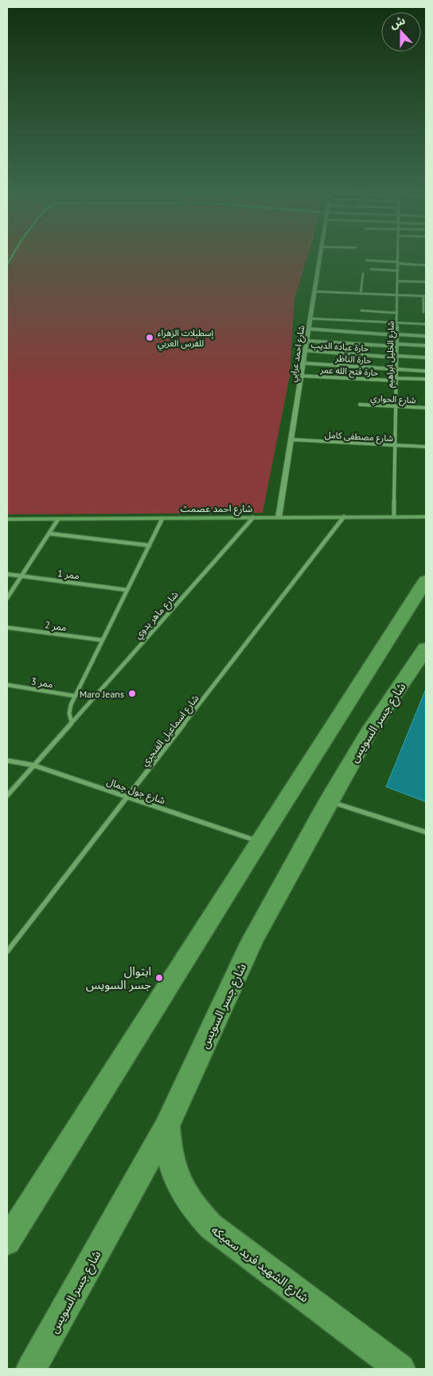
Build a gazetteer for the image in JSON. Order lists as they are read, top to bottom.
{
  "streets": {
    "main road": ["شارع احمد عصمت", "شارع جسر السويس", "شارع الشهيد فريد سميكه"],
    "street": [
      "حارة عباده الديب",
      "شارع احمد عرابي",
      "شارع الخليل ابراهيم",
      "حارة الناظر",
      "حارة فتح الله عمر",
      "شارع الحواري",
      "شارع مصطفى كامل",
      "ممر 1",
      "شارع ماهر بدوي",
      "ممر 2",
      "ممر 3",
      "شارع اسماعيل الفنجري",
      "شارع جول جمال"
    ]
  },
  "crossings": [
    ["حارة عباده الديب", "شارع احمد عرابي"],
    ["حارة عباده الديب", "شارع الخليل ابراهيم"],
    ["شارع احمد عرابي", "حارة الناظر"],
    ["شارع احمد عرابي", "حارة فتح الله عمر"],
    ["شارع احمد عرابي", "شارع مصطفى كامل"],
    ["شارع احمد عرابي", "شارع احمد عصمت"],
    ["شارع الخليل ابراهيم", "حارة الناظر"],
    ["شارع الخليل ابراهيم", "حارة فتح الله عمر"],
    ["شارع الخليل ابراهيم", "شارع الحواري"],
    ["شارع الخليل ابراهيم", "شارع مصطفى كامل"],
    ["شارع الخليل ابراهيم", "شارع احمد عصمت"],
    ["شارع احمد عصمت", "شارع ماهر بدوي"],
    ["شارع احمد عصمت", "شارع اسماعيل الفنجري"],
    ["شارع ماهر بدوي", "شارع جول جمال"],
    ["شارع جسر السويس", "شارع الشهيد فريد سميكه"],
    ["شارع اسماعيل الفنجري", "شارع جول جمال"]
  ],
  "places": ["إسطبلات الزهراء للفرس العربي", "Maro Jeans", "ابتوال جسر السويس"],
  "north": "top"
}
